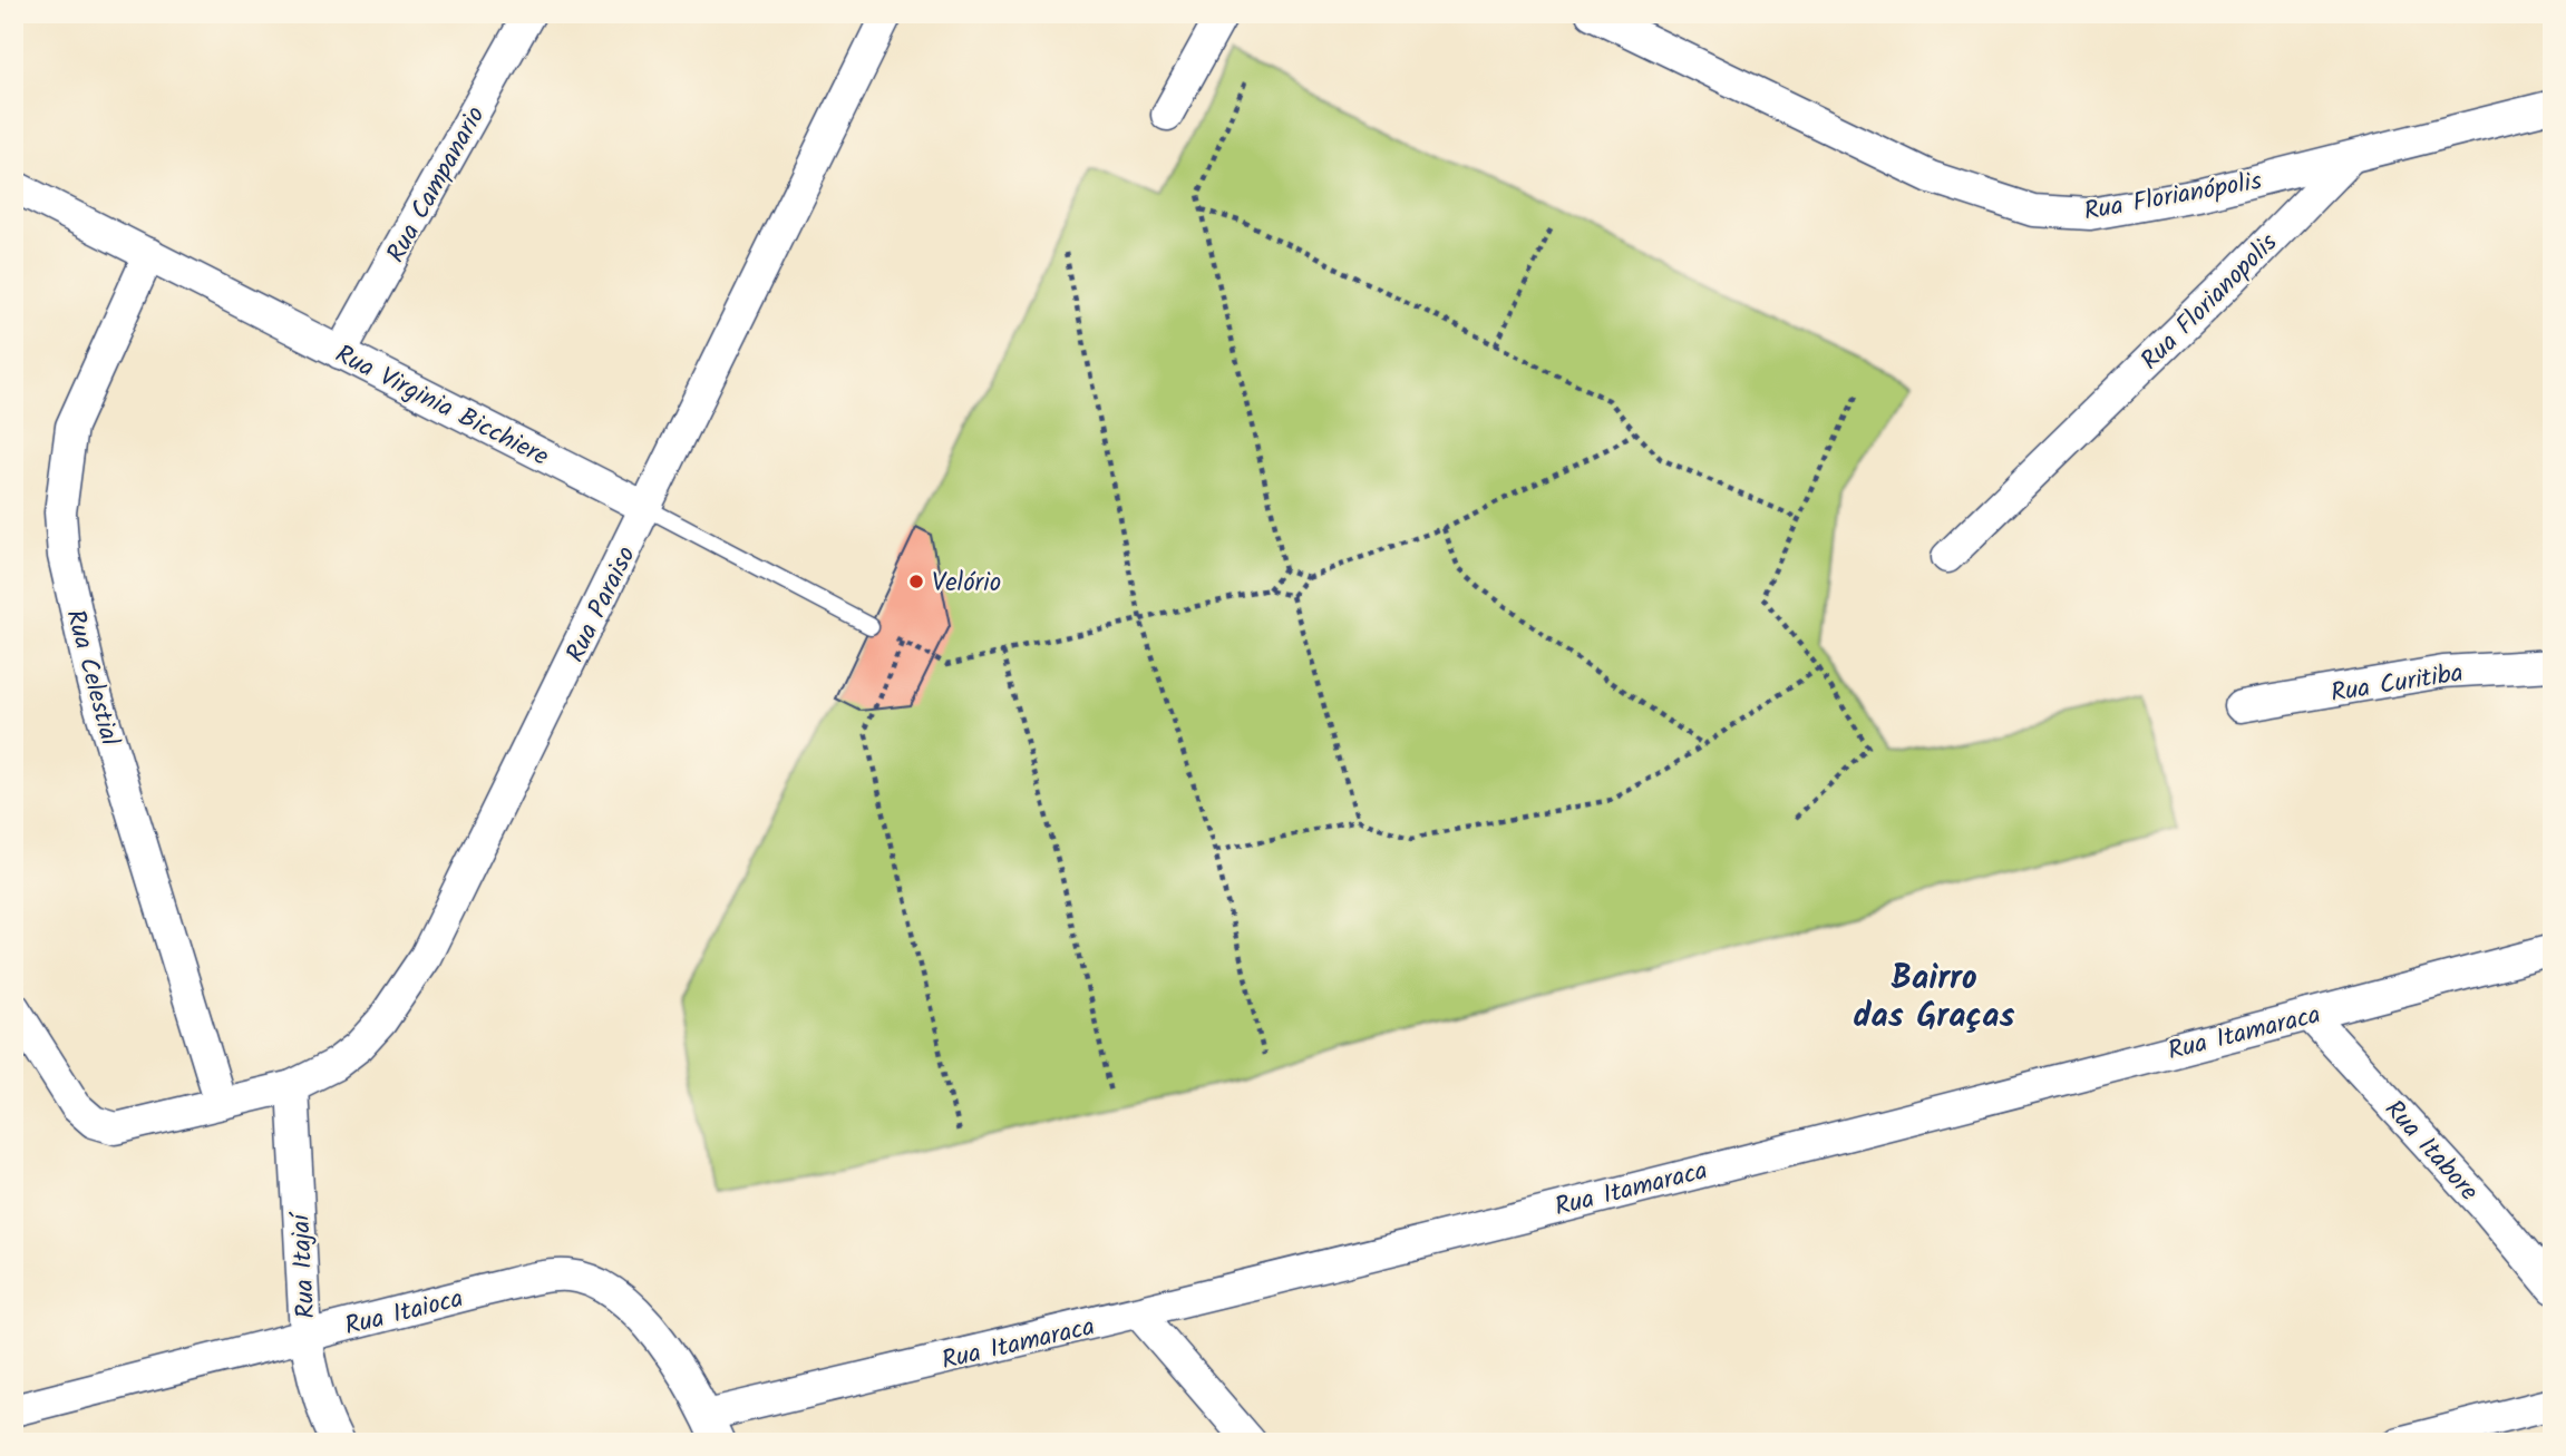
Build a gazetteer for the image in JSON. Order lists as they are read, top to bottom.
{
  "streets": {
    "street": [
      "Rua Campanario",
      "Rua Florianópolis",
      "Rua Florianopolis",
      "Rua Virginia Bicchiere",
      "Rua Paraiso",
      "Rua Celestial",
      "Rua Curitiba",
      "Rua Itamaraca",
      "Rua Itabore",
      "Rua Itajaí",
      "Rua Itaioca"
    ]
  },
  "crossings": [
    ["Rua Campanario", "Rua Virginia Bicchiere"],
    ["Rua Florianópolis", "Rua Florianopolis"],
    ["Rua Virginia Bicchiere", "Rua Paraiso"],
    ["Rua Virginia Bicchiere", "Rua Celestial"],
    ["Rua Paraiso", "Rua Celestial"],
    ["Rua Paraiso", "Rua Itajaí"],
    ["Rua Itamaraca", "Rua Itabore"],
    ["Rua Itamaraca", "Rua Itaioca"],
    ["Rua Itajaí", "Rua Itaioca"]
  ],
  "districts": ["Bairro das Graças"],
  "places": ["Velório"]
}
